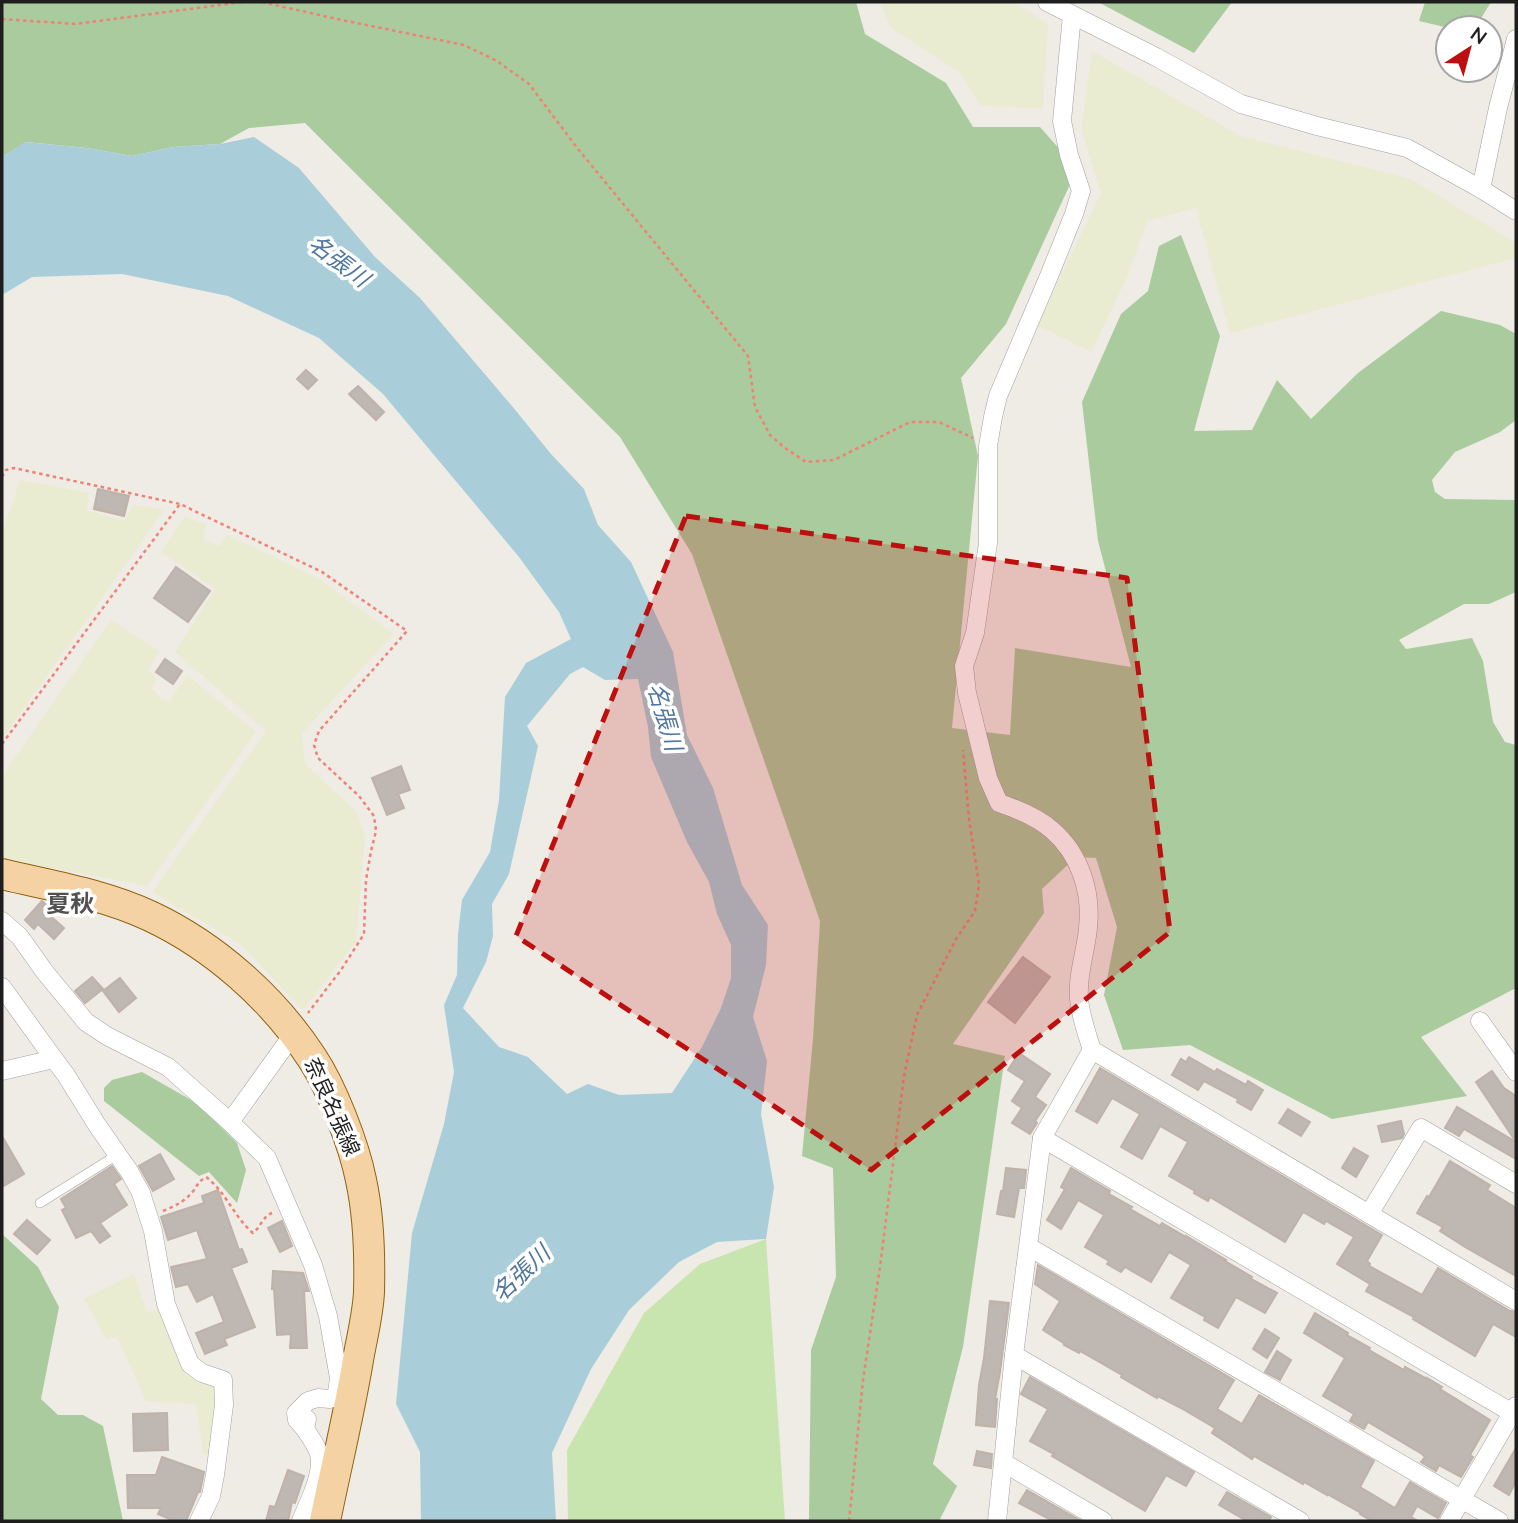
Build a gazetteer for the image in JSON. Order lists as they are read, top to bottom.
{
  "streets": {
    "main road": ["奈良名張線"]
  },
  "districts": ["夏秋"],
  "water": ["名張川"],
  "north": "top right"
}
